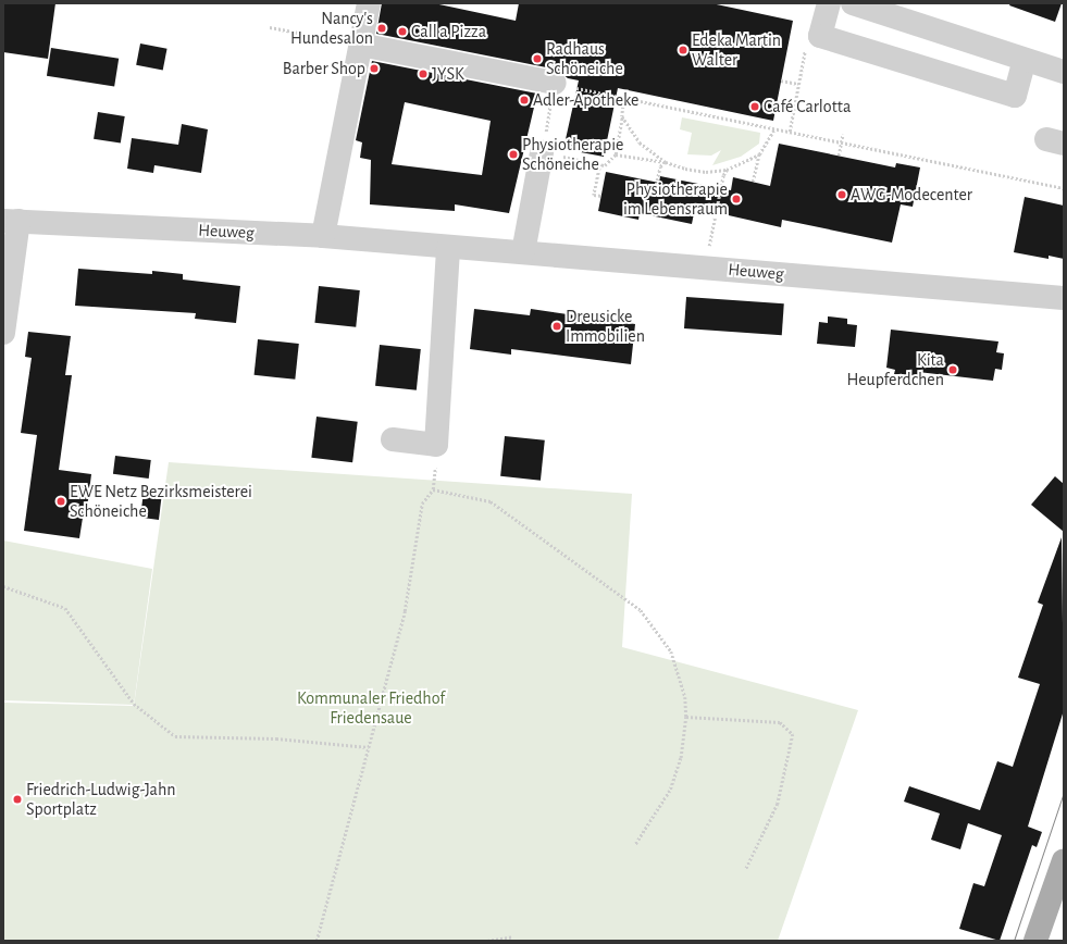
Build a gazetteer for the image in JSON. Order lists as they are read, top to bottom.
{
  "streets": {
    "street": ["Heuweg"]
  },
  "parks": ["Kommunaler Friedhof Friedensaue"],
  "places": [
    "Nancy's Hundesalon",
    "Call a Pizza",
    "Edeka Martin Walter",
    "Radhaus Schöneiche",
    "Barber Shop",
    "JYSK",
    "Adler-Apotheke",
    "Café Carlotta",
    "Physiotherapie Schöneiche",
    "AWG-Modecenter",
    "Physiotherapie im Lebensraum",
    "Dreusicke Immobilien",
    "Kita Heupferdchen",
    "EWE Netz Bezirksmeisterei Schöneiche",
    "Friedrich-Ludwig-Jahn Sportplatz"
  ]
}
